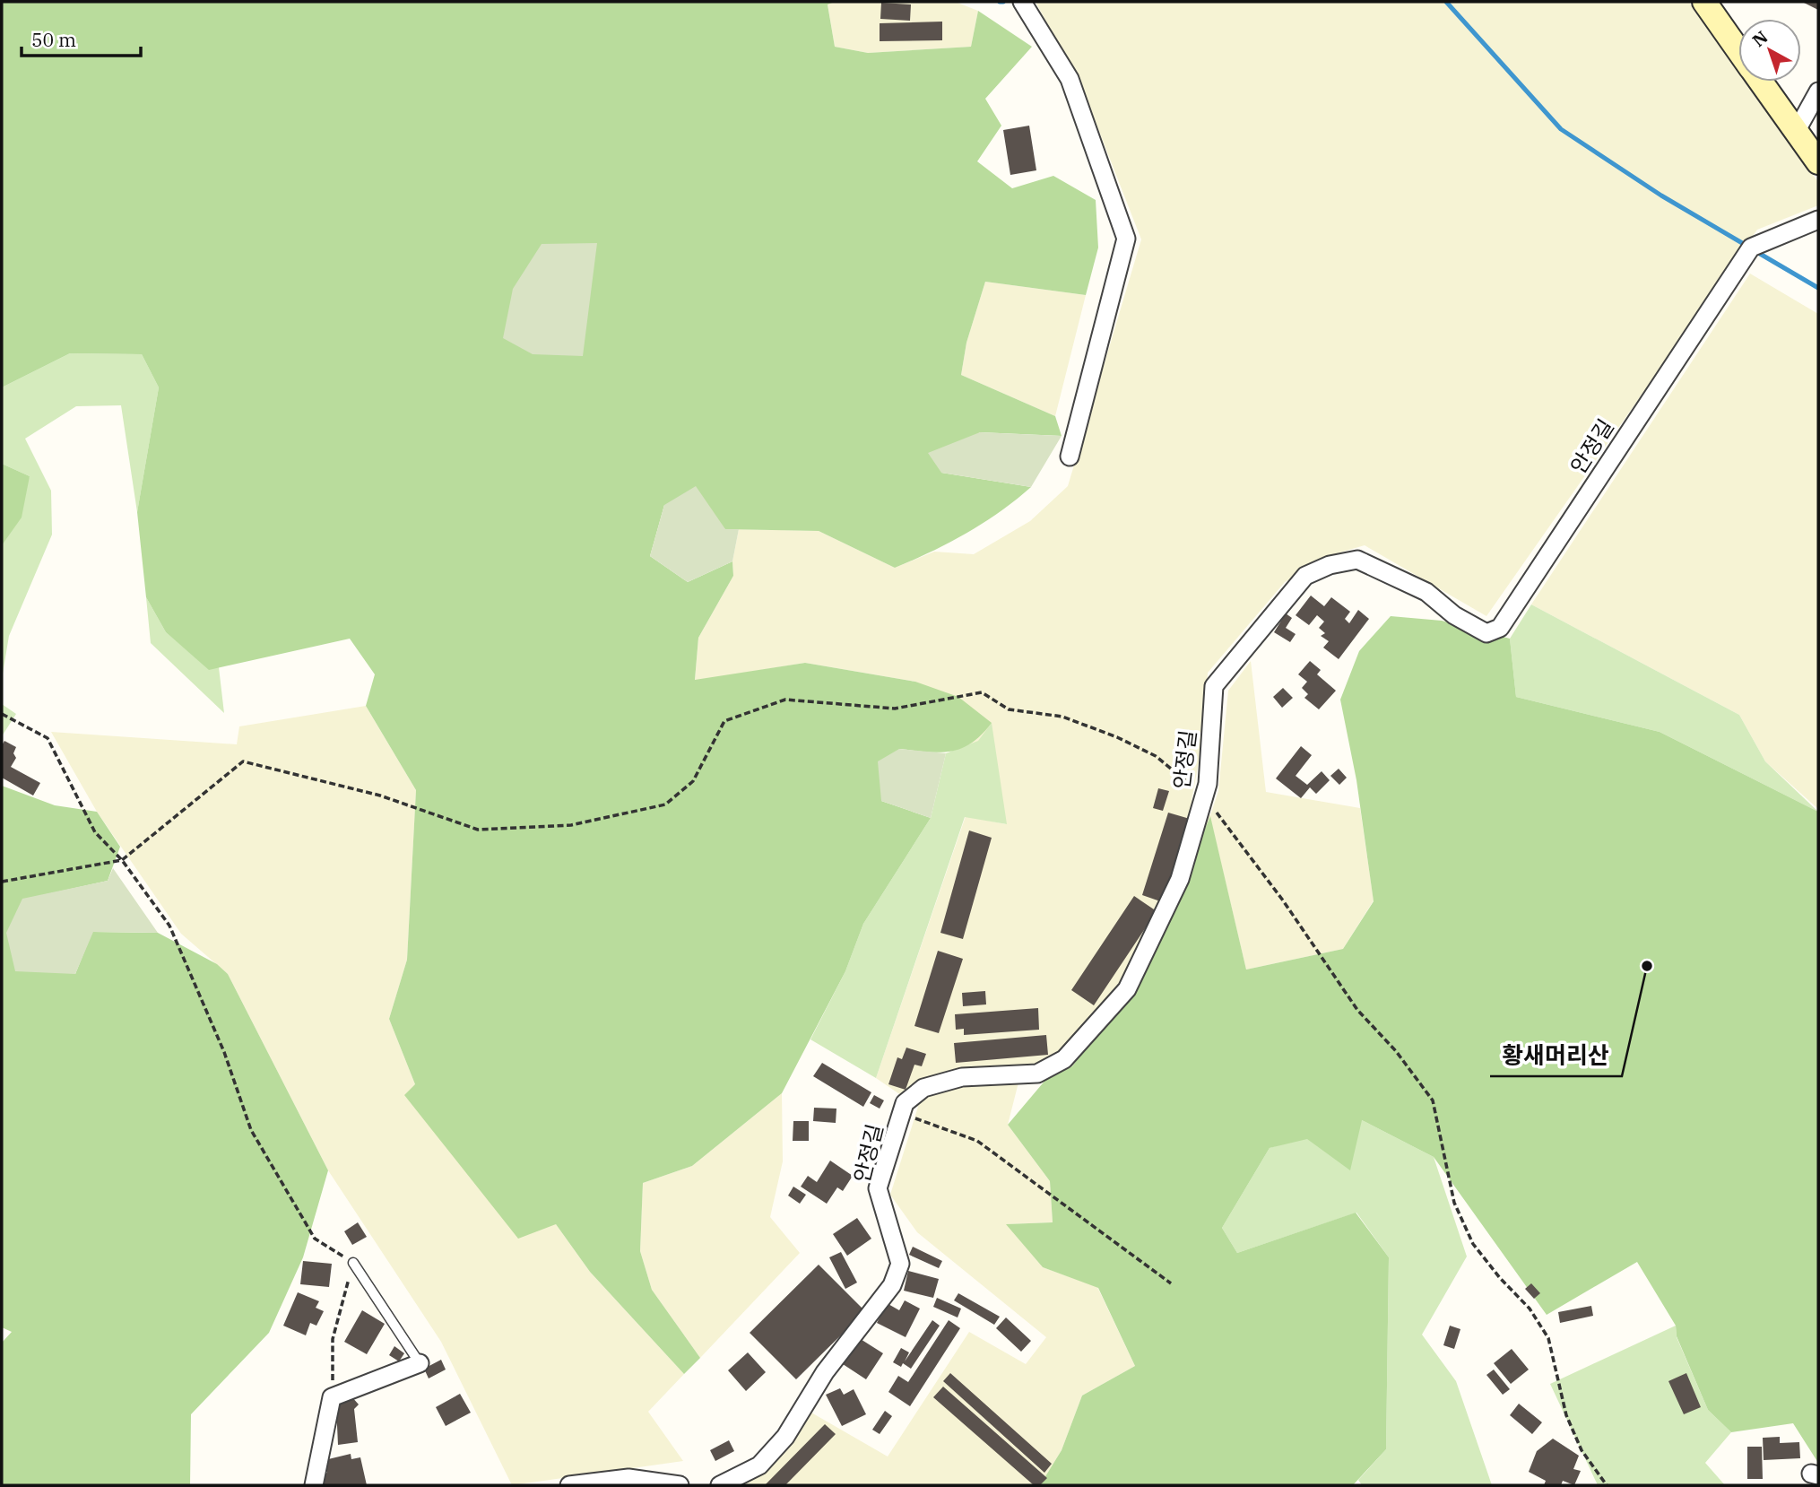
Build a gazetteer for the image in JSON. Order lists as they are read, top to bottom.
{
  "streets": {
    "street": ["안정길"]
  },
  "places": ["황새머리산"],
  "scale_bar": "50 m",
  "north": "top left"
}
